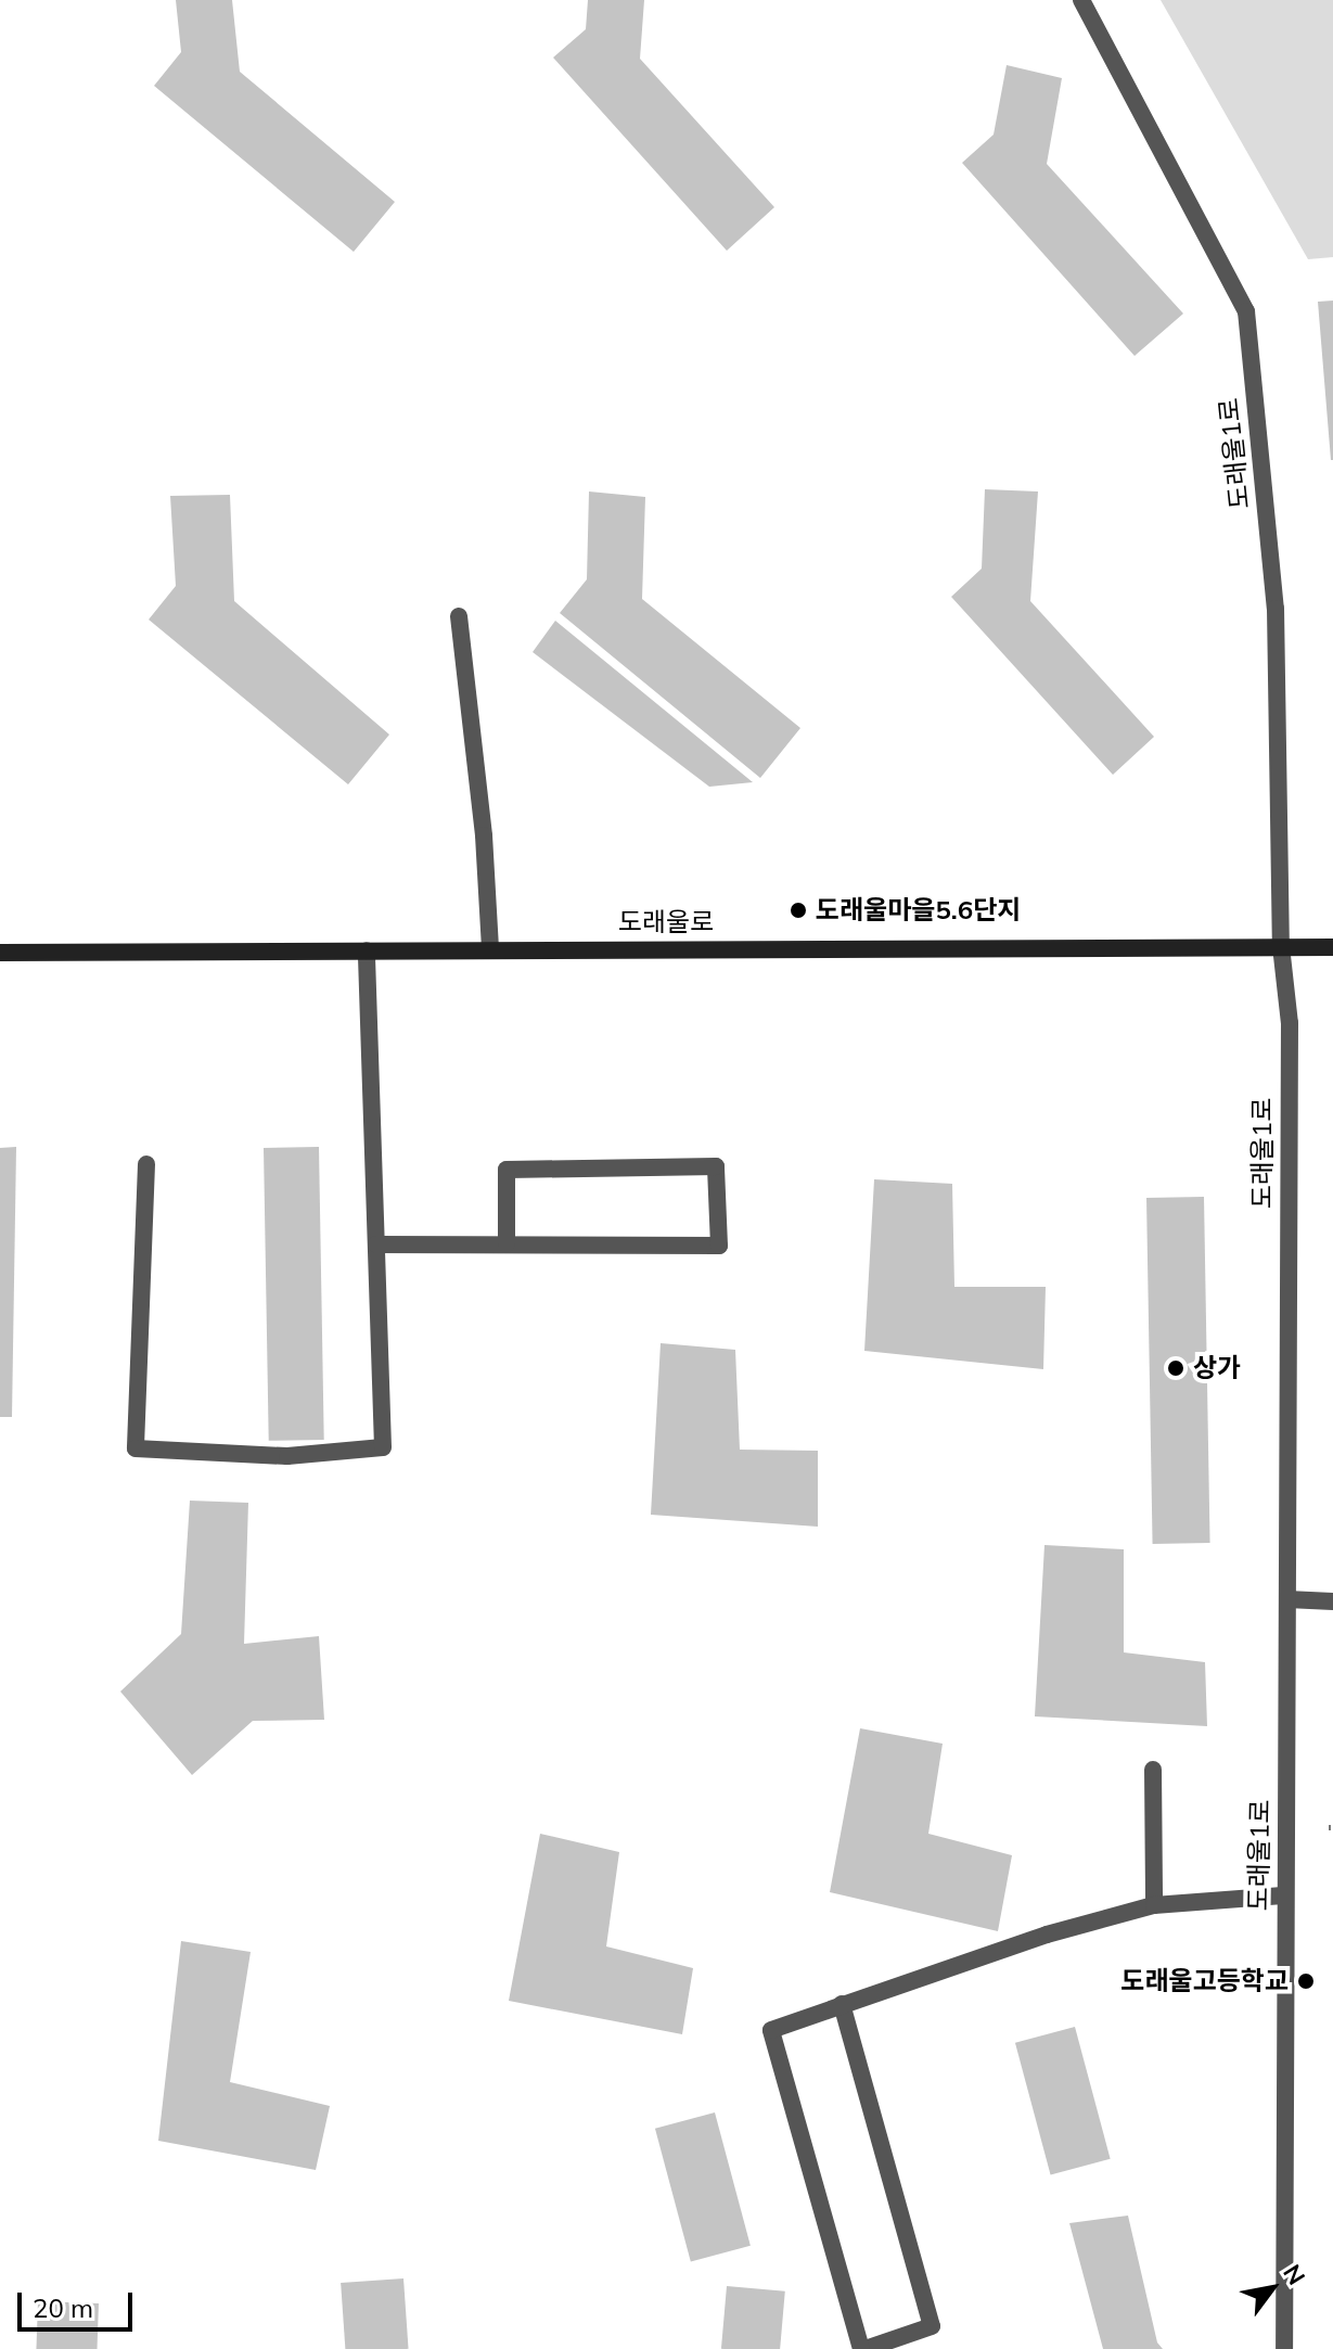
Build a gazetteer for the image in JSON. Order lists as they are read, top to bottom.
{
  "streets": {
    "main road": ["도래울로"],
    "street": ["도래울1로"]
  },
  "crossings": [
    ["도래울1로", "도래울로"]
  ],
  "places": ["도래울마을5.6단지", "상가", "도래울고등학교"],
  "scale_bar": "20 m",
  "north": "top right"
}
